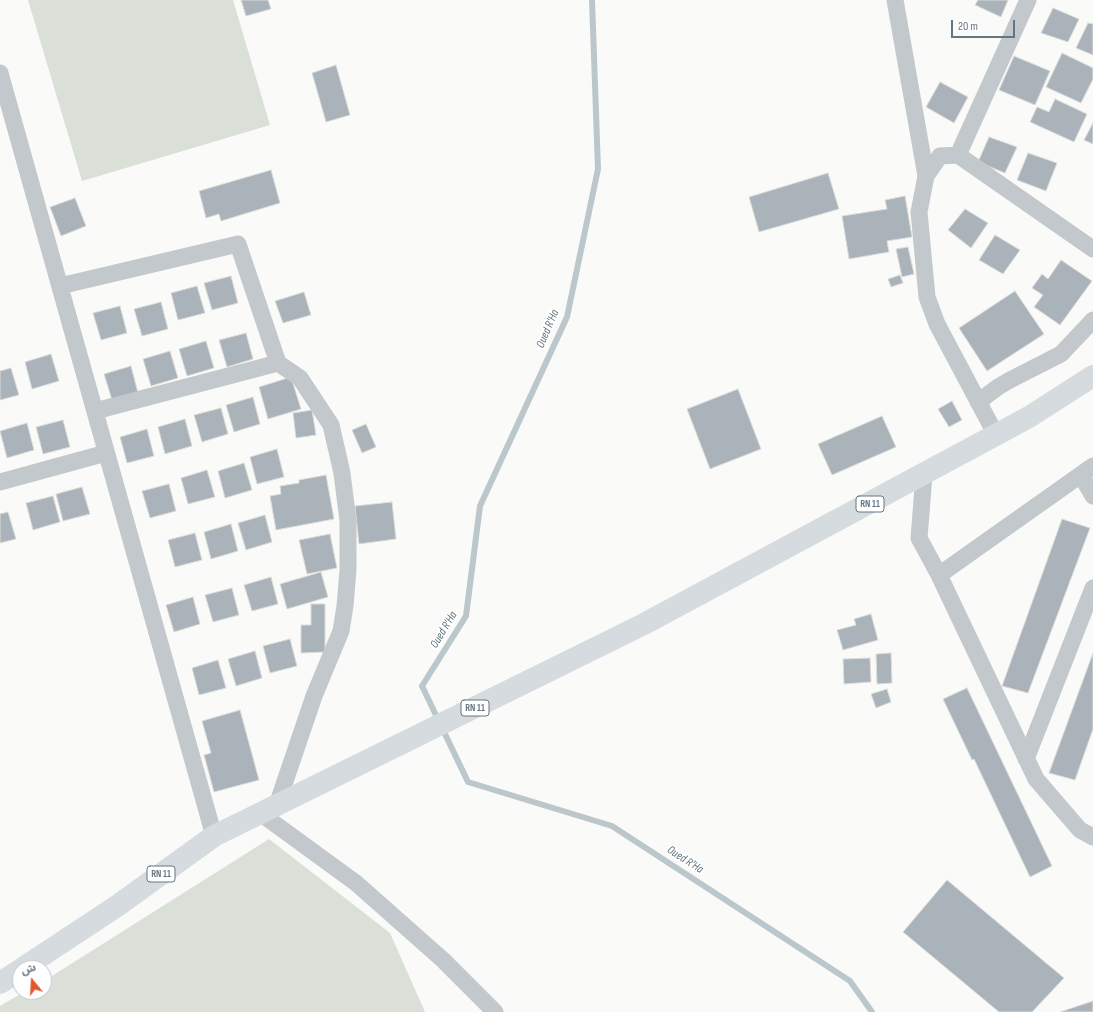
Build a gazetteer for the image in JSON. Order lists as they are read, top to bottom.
{
  "streets": {
    "main road": ["RN 11"]
  },
  "water": ["Oued R'Ha"],
  "scale_bar": "20 m",
  "north": "top"
}
